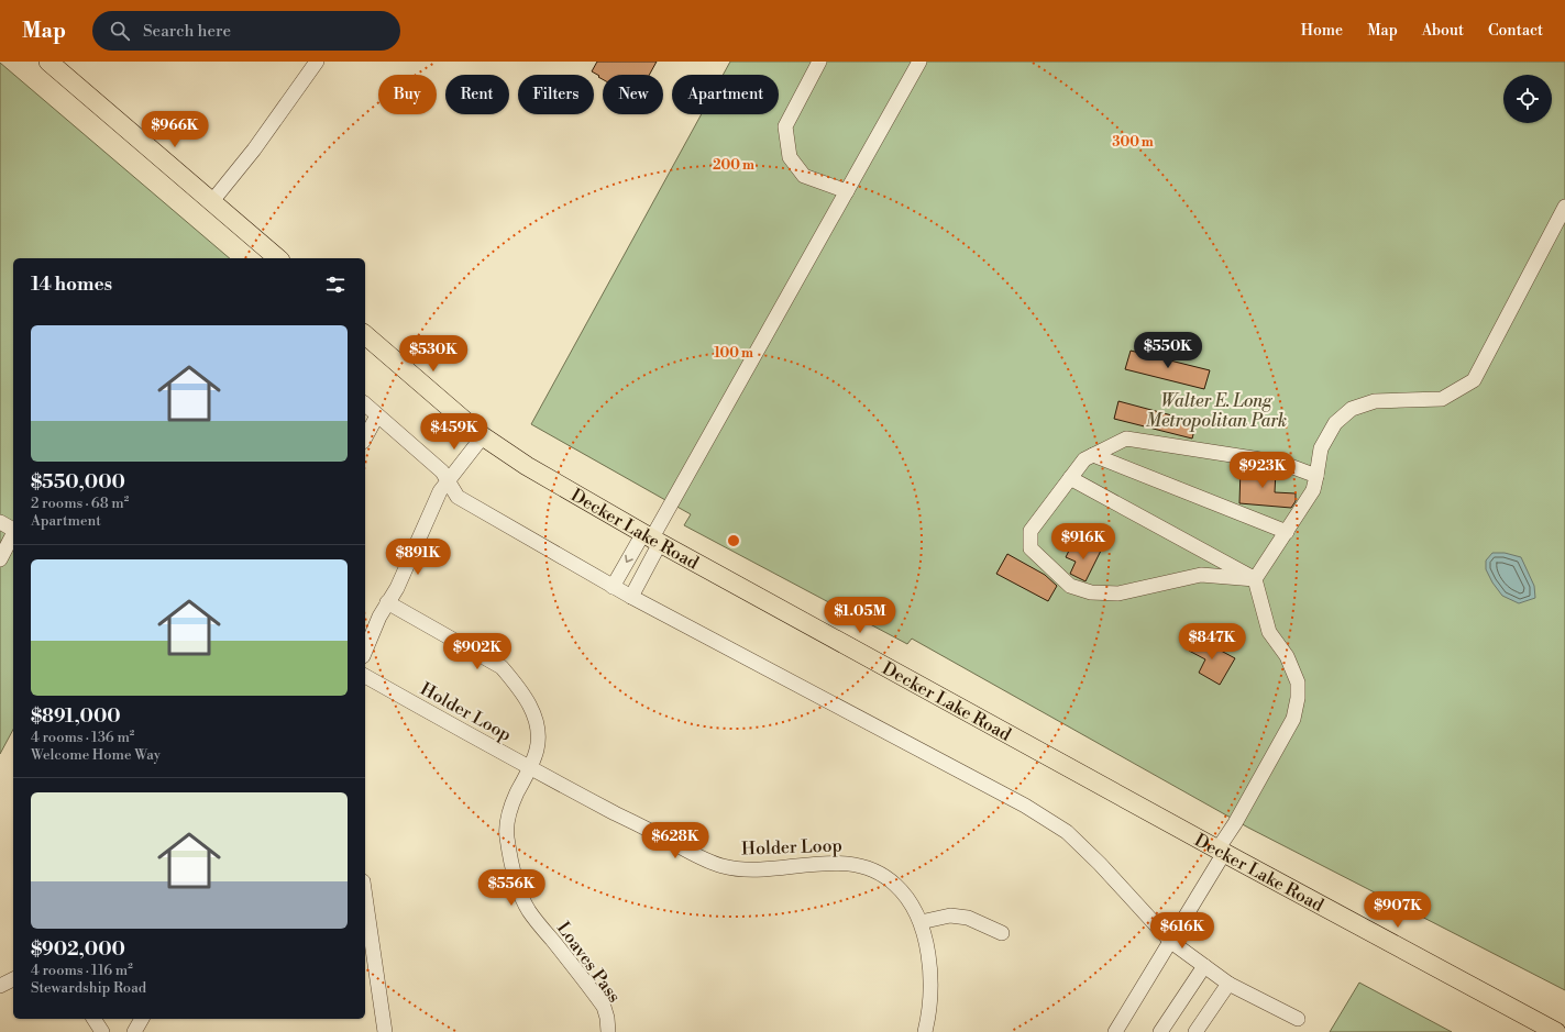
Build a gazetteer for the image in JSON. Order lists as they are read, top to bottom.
{
  "streets": {
    "main road": ["Decker Lake Road"],
    "street": ["Holder Loop", "Loaves Pass"]
  },
  "crossings": [
    ["Holder Loop", "Loaves Pass"]
  ],
  "parks": ["Walter E. Long Metropolitan Park"],
  "page": {
    "header": "Map",
    "search": "Search here",
    "nav": [
      "Home",
      "Map",
      "About",
      "Contact"
    ],
    "chip": [
      "Buy",
      "Rent",
      "Filters",
      "New",
      "Apartment"
    ],
    "price": [
      "$966K",
      "$550K",
      "$530K",
      "$459K",
      "$923K",
      "$916K",
      "$891K",
      "$1.05M",
      "$847K",
      "$902K",
      "$628K",
      "$556K",
      "$907K",
      "$616K"
    ],
    "heading": "14 homes",
    "list": [
      {
        "name": "$550,000",
        "note": "2 rooms · 68 m² · Apartment"
      },
      {
        "name": "$891,000",
        "note": "4 rooms · 136 m² · Welcome Home Way"
      },
      {
        "name": "$902,000",
        "note": "4 rooms · 116 m² · Stewardship Road"
      }
    ]
  },
  "rings": ["300 m", "200 m", "100 m"]
}
